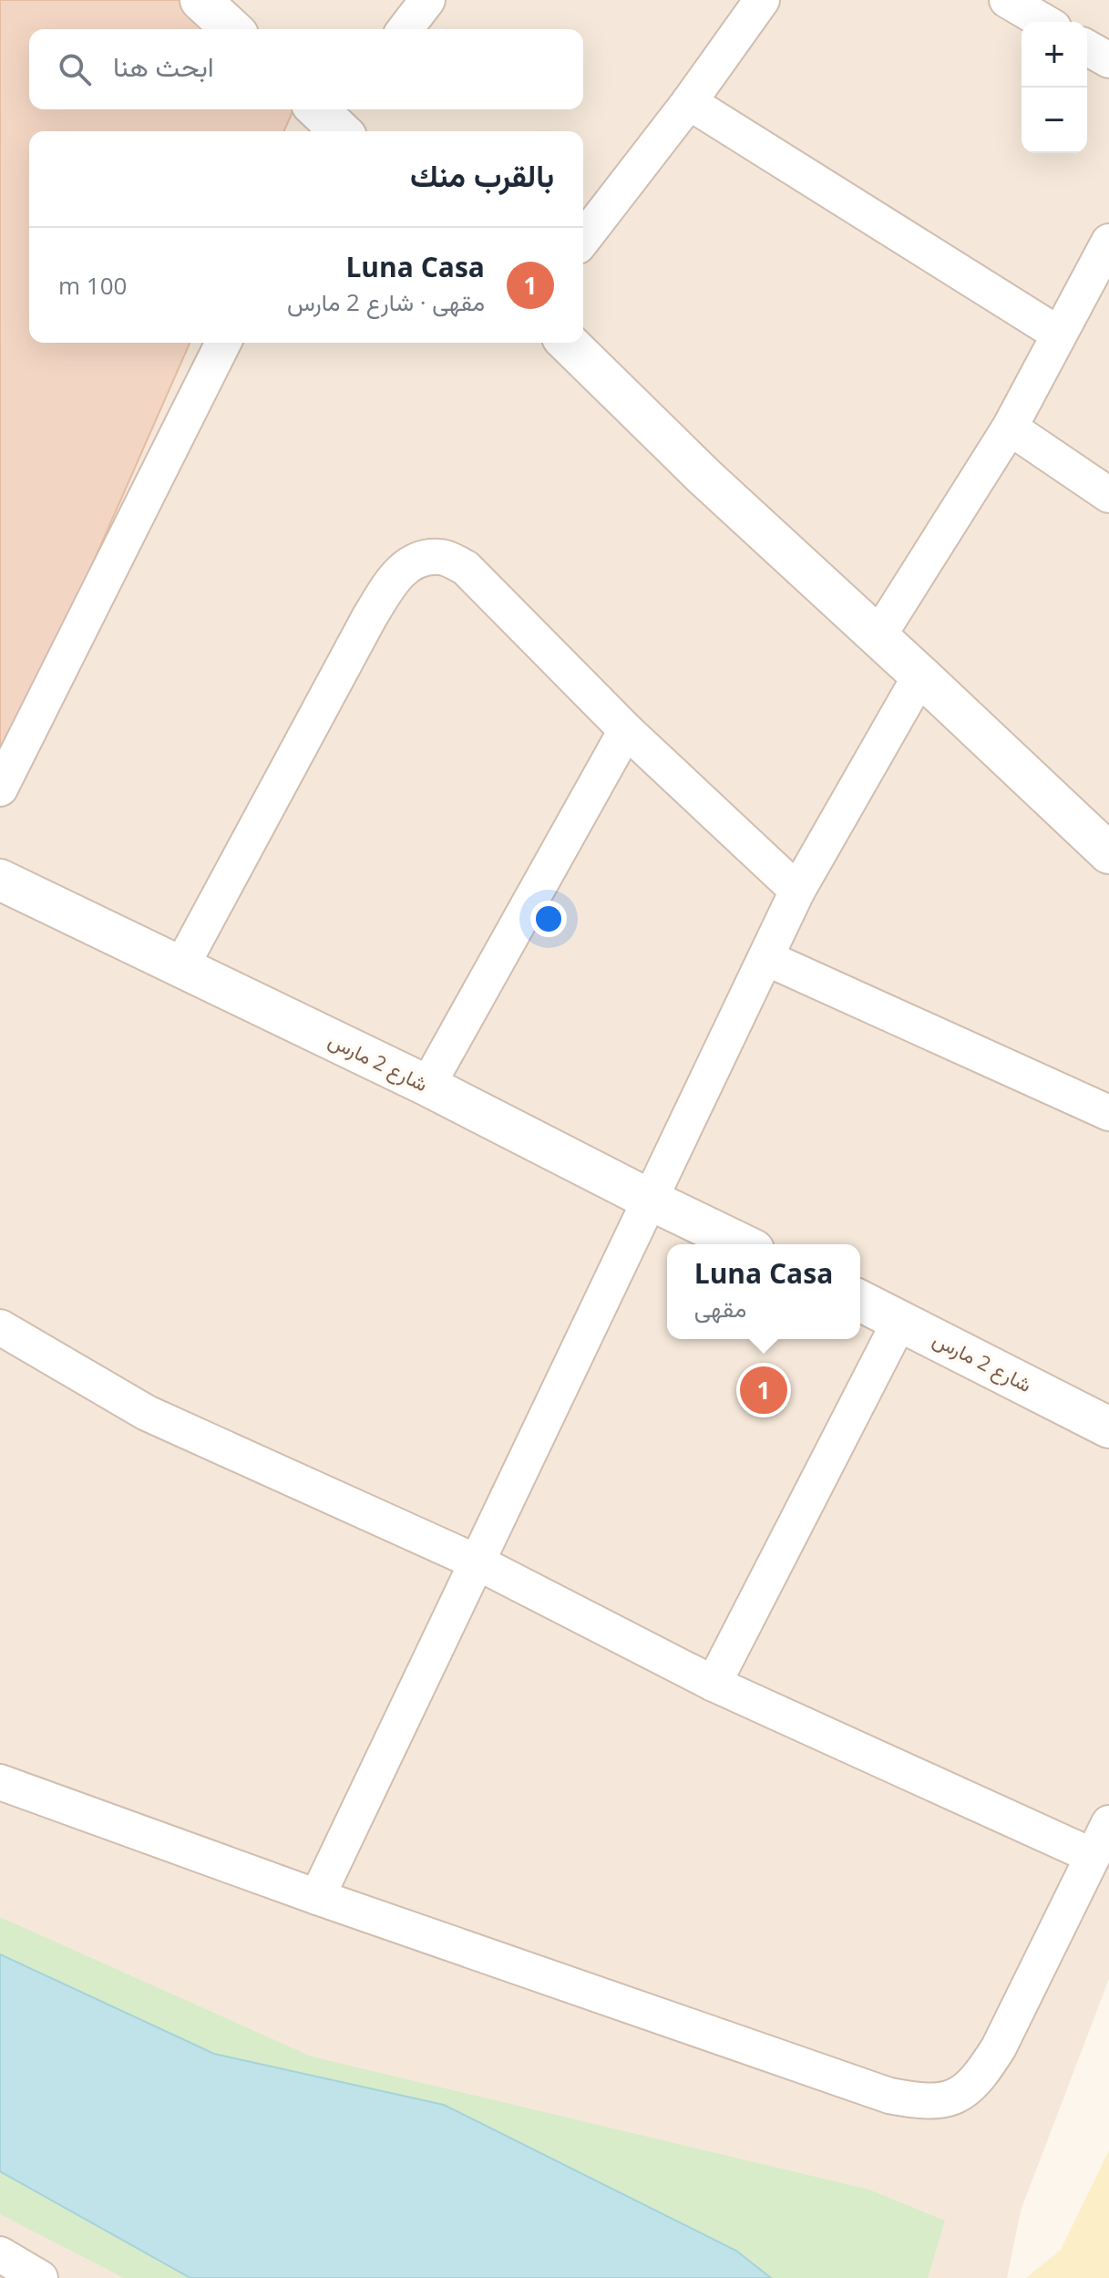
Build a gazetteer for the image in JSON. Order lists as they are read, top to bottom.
{
  "streets": {
    "street": ["شارع 2 مارس"]
  },
  "page": {
    "map_buttons": ["+", "−"],
    "search": "ابحث هنا",
    "heading": "بالقرب منك",
    "list": [
      {
        "mark": "1",
        "name": "Luna Casa",
        "note": "مقهى · شارع 2 مارس",
        "value": "100 m"
      }
    ],
    "popup": ["Luna Casa", "مقهى"],
    "pins": "1"
  }
}
